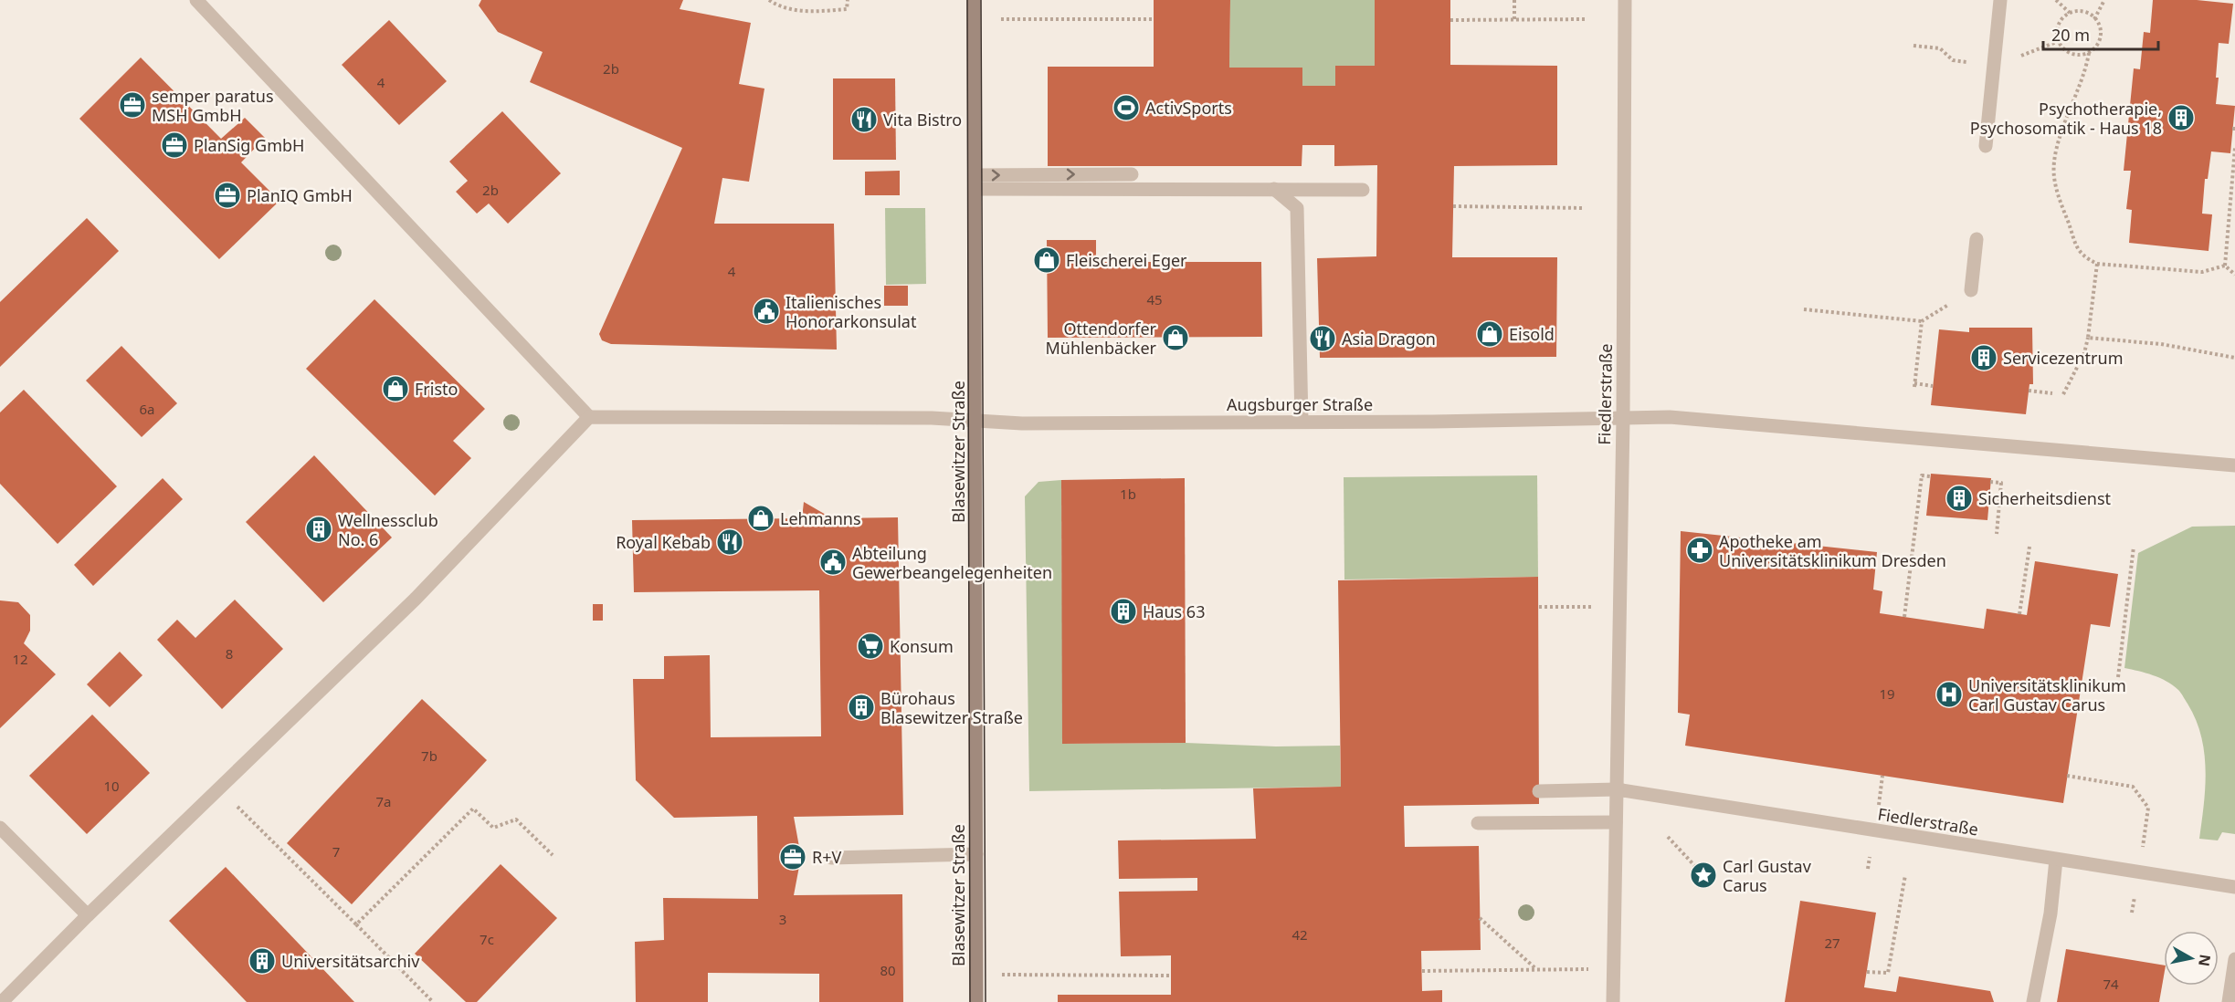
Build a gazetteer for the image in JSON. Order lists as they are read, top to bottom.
{
  "streets": {
    "street": ["Fiedlerstraße", "Augsburger Straße", "Blasewitzer Straße"]
  },
  "crossings": [
    ["Fiedlerstraße", "Augsburger Straße"],
    ["Augsburger Straße", "Blasewitzer Straße"]
  ],
  "places": {
    "office": [
      "semper paratus MSH GmbH",
      "PlanSig GmbH",
      "PlanIQ GmbH",
      "R+V"
    ],
    "sports": ["ActivSports"],
    "building": [
      "Psychotherapie, Psychosomatik - Haus 18",
      "Servicezentrum",
      "Sicherheitsdienst",
      "Wellnessclub No. 6",
      "Haus 63",
      "Bürohaus Blasewitzer Straße",
      "Universitätsarchiv"
    ],
    "restaurant": ["Vita Bistro", "Asia Dragon", "Royal Kebab"],
    "shop": [
      "Fleischerei Eger",
      "Eisold",
      "Ottendorfer Mühlenbäcker",
      "Fristo",
      "Lehmanns"
    ],
    "public building": ["Italienisches Honorarkonsulat", "Abteilung Gewerbeangelegenheiten"],
    "pharmacy": ["Apotheke am Universitätsklinikum Dresden"],
    "supermarket": ["Konsum"],
    "hospital": ["Universitätsklinikum Carl Gustav Carus"],
    "place": ["Carl Gustav Carus"]
  },
  "house_numbers": [
    "2b",
    "4",
    "2b",
    "4",
    "45",
    "6a",
    "1b",
    "8",
    "12",
    "19",
    "7b",
    "10",
    "7a",
    "7",
    "3",
    "42",
    "7c",
    "27",
    "80",
    "74"
  ],
  "scale_bar": "20 m",
  "north": "right"
}
